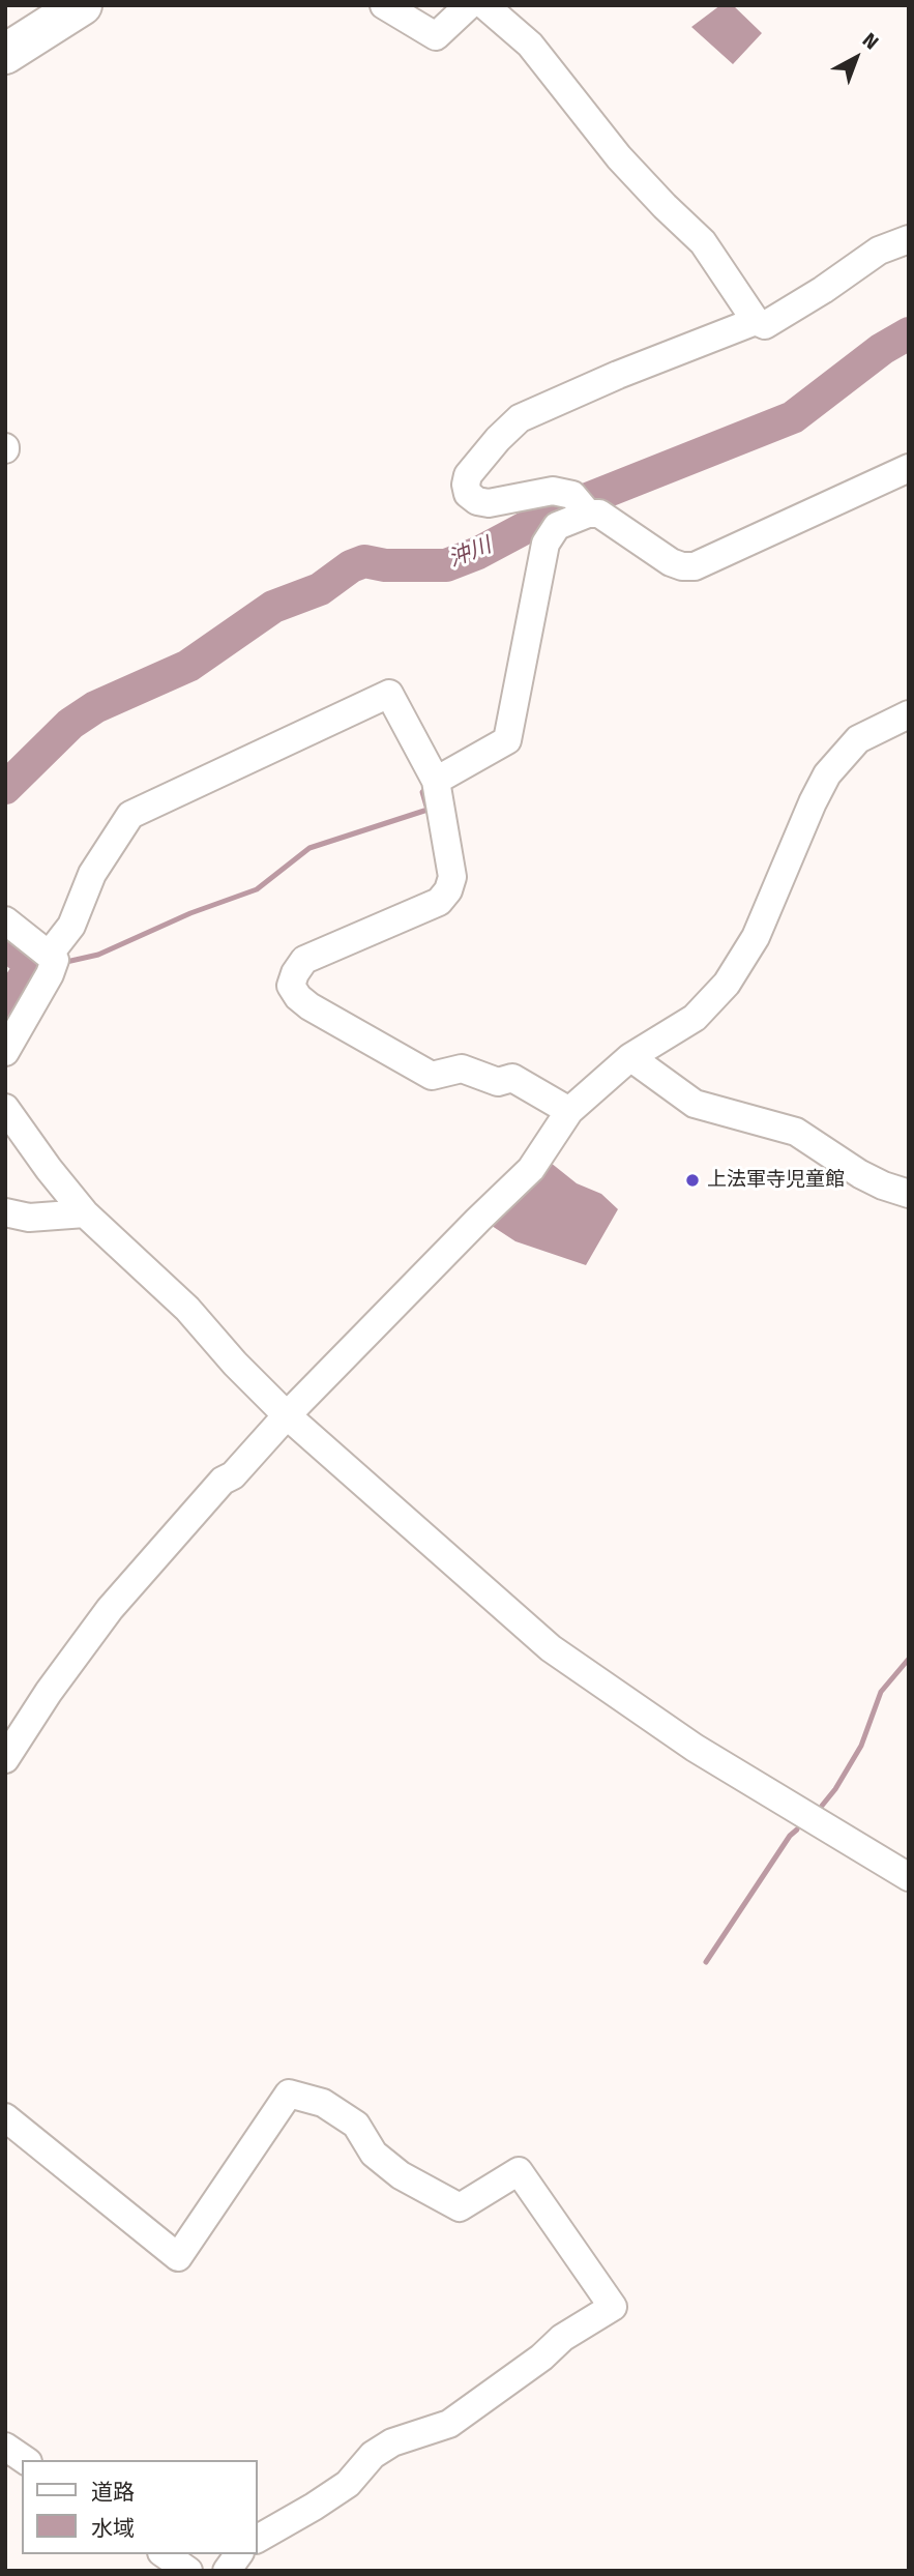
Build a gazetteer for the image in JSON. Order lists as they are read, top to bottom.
{
  "water": ["沖川"],
  "places": ["上法軍寺児童館"],
  "legend": ["道路", "水域"],
  "north": "top right"
}
